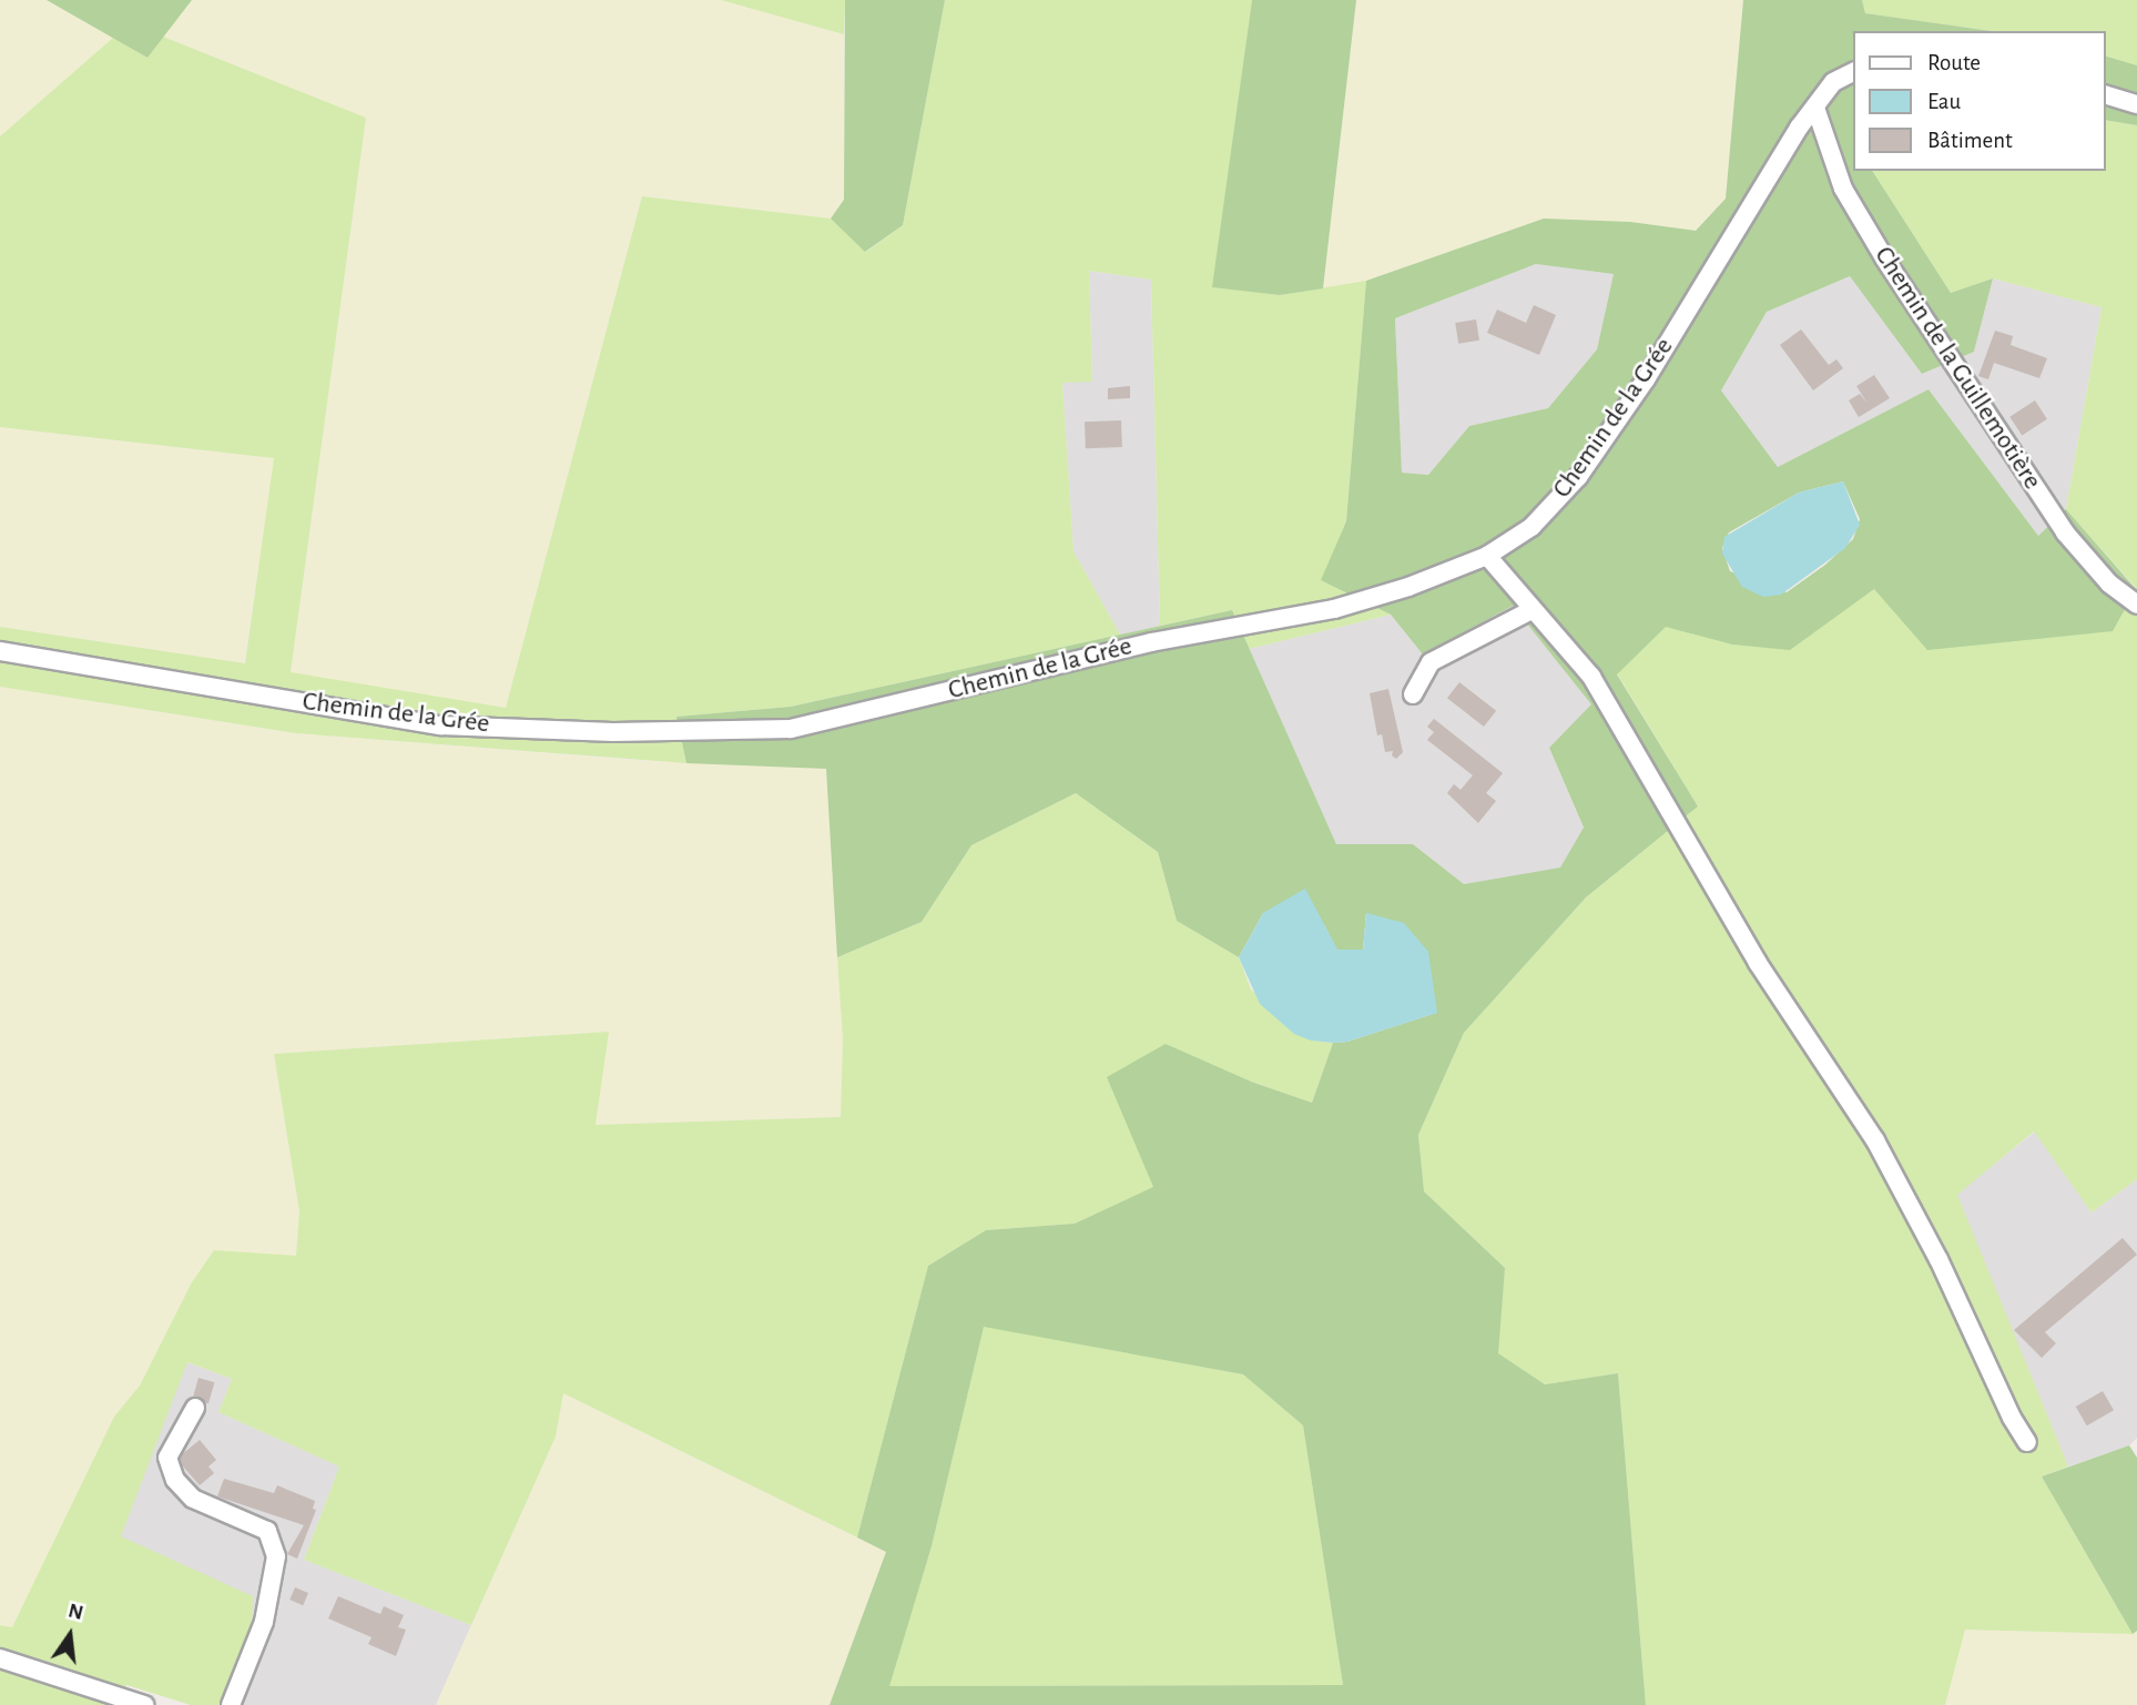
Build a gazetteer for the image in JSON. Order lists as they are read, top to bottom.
{
  "streets": {
    "street": ["Chemin de la Guillemotière", "Chemin de la Grée"]
  },
  "crossings": [
    ["Chemin de la Guillemotière", "Chemin de la Grée"]
  ],
  "legend": ["Route", "Eau", "Bâtiment"],
  "north": "top"
}
